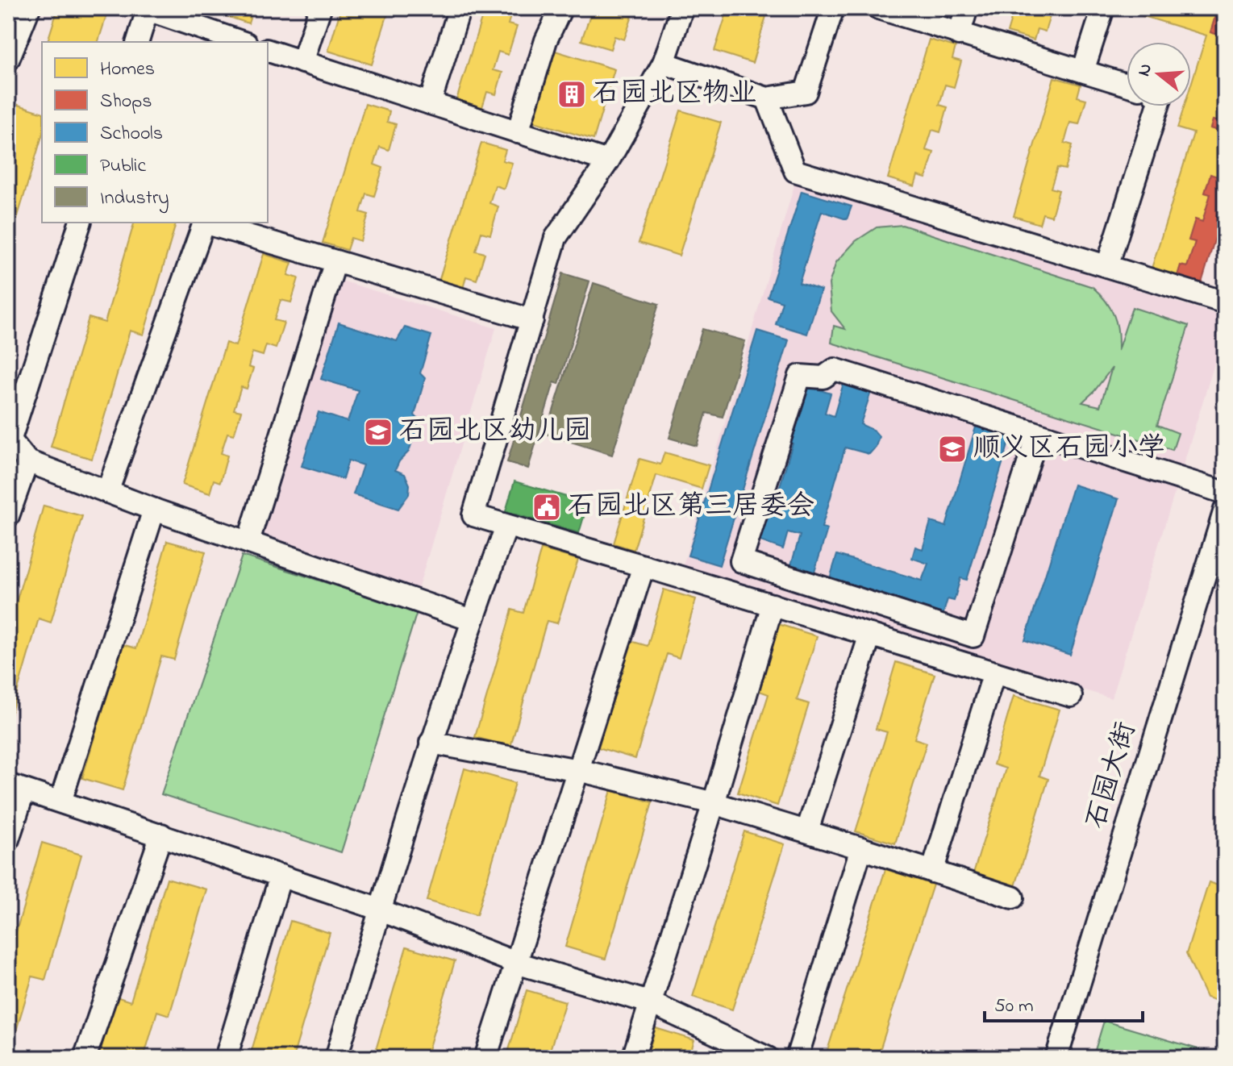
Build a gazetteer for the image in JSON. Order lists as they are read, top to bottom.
{
  "streets": {
    "street": ["石园大街"]
  },
  "places": {
    "building": ["石园北区物业"],
    "school or university": ["石园北区幼儿园", "顺义区石园小学"],
    "public building": ["石园北区第三居委会"]
  },
  "legend": [
    "Homes",
    "Shops",
    "Schools",
    "Public",
    "Industry"
  ],
  "scale_bar": "50 m",
  "north": "left"
}
